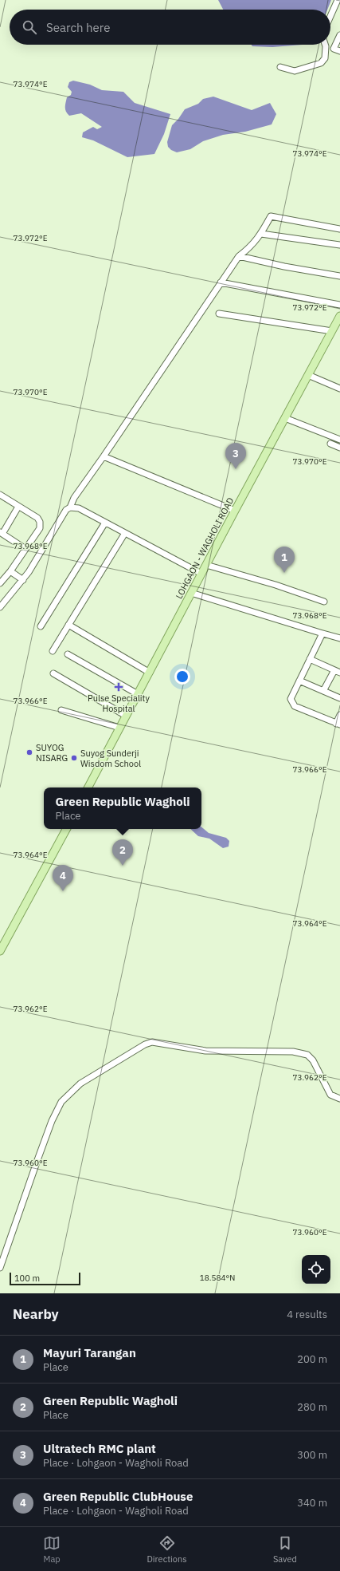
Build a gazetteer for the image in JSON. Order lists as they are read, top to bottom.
{
  "streets": {
    "main road": ["LOHGAON - WAGHOLI ROAD"]
  },
  "places": {
    "health": ["Pulse Speciality Hospital"],
    "other": ["SUYOG NISARG", "Suyog Sunderji Wisdom School"]
  },
  "scale_bar": "100 m",
  "page": {
    "search": "Search here",
    "pins": [
      "3",
      "1",
      "2",
      "4"
    ],
    "popup": ["Green Republic Wagholi", "Place"],
    "scale": "100 m",
    "heading": ["Nearby", "4 results"],
    "list": [
      {
        "mark": "1",
        "name": "Mayuri Tarangan",
        "note": "Place",
        "value": "200 m"
      },
      {
        "mark": "2",
        "name": "Green Republic Wagholi",
        "note": "Place",
        "value": "280 m"
      },
      {
        "mark": "3",
        "name": "Ultratech RMC plant",
        "note": "Place · Lohgaon - Wagholi Road",
        "value": "300 m"
      },
      {
        "mark": "4",
        "name": "Green Republic ClubHouse",
        "note": "Place · Lohgaon - Wagholi Road",
        "value": "340 m"
      }
    ],
    "nav": ["Map", "Directions", "Saved"]
  },
  "coordinates": [
    "73.974°E",
    "73.972°E",
    "73.970°E",
    "73.968°E",
    "73.966°E",
    "73.964°E",
    "73.962°E",
    "73.960°E",
    "18.584°N"
  ]
}
